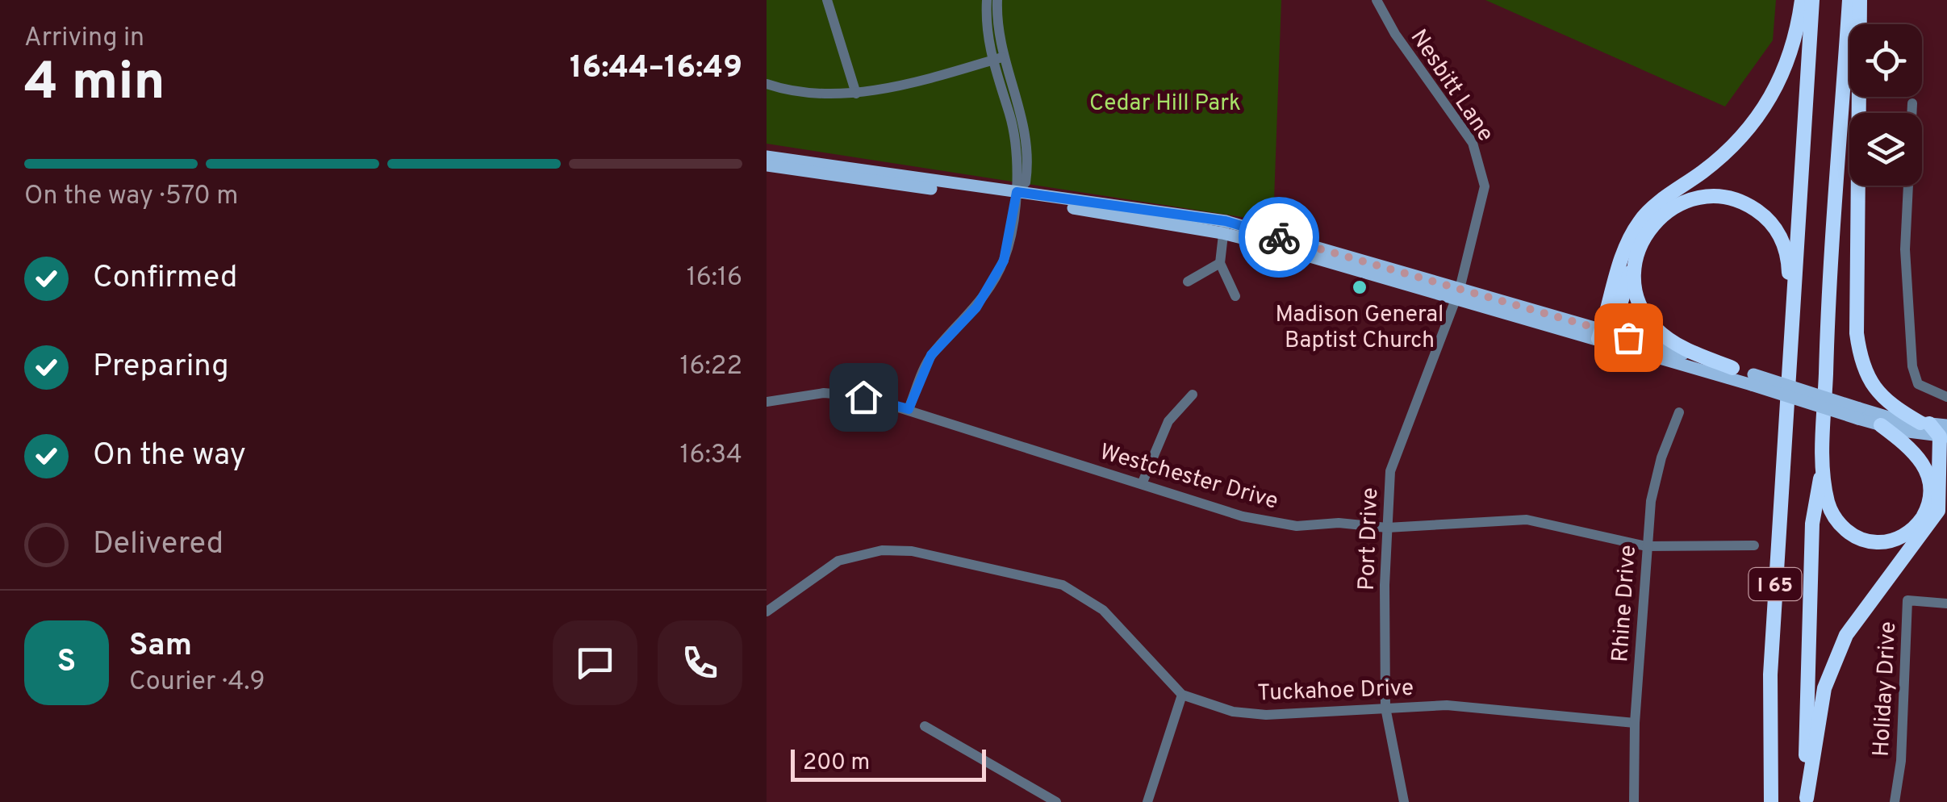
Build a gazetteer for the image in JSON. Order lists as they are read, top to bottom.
{
  "streets": {
    "highway": ["I 65"],
    "street": [
      "Nesbitt Lane",
      "Westchester Drive",
      "Port Drive",
      "Rhine Drive",
      "Tuckahoe Drive",
      "Holiday Drive"
    ]
  },
  "crossings": [
    ["Nesbitt Lane", "Port Drive"],
    ["Westchester Drive", "Port Drive"],
    ["Westchester Drive", "Rhine Drive"],
    ["Port Drive", "Tuckahoe Drive"],
    ["Rhine Drive", "Tuckahoe Drive"]
  ],
  "parks": ["Cedar Hill Park"],
  "places": ["Madison General Baptist Church"],
  "scale_bar": "200 m",
  "page": {
    "heading": ["4 min", "Arriving in", "16:44–16:49"],
    "panel": ["Sam", "Courier · 4.9"],
    "bar": "On the way · 570 m",
    "list": [
      ["Confirmed", "16:16"],
      ["Preparing", "16:22"],
      ["On the way", "16:34"],
      "Delivered"
    ],
    "round": "S",
    "scale": "200 m"
  }
}
